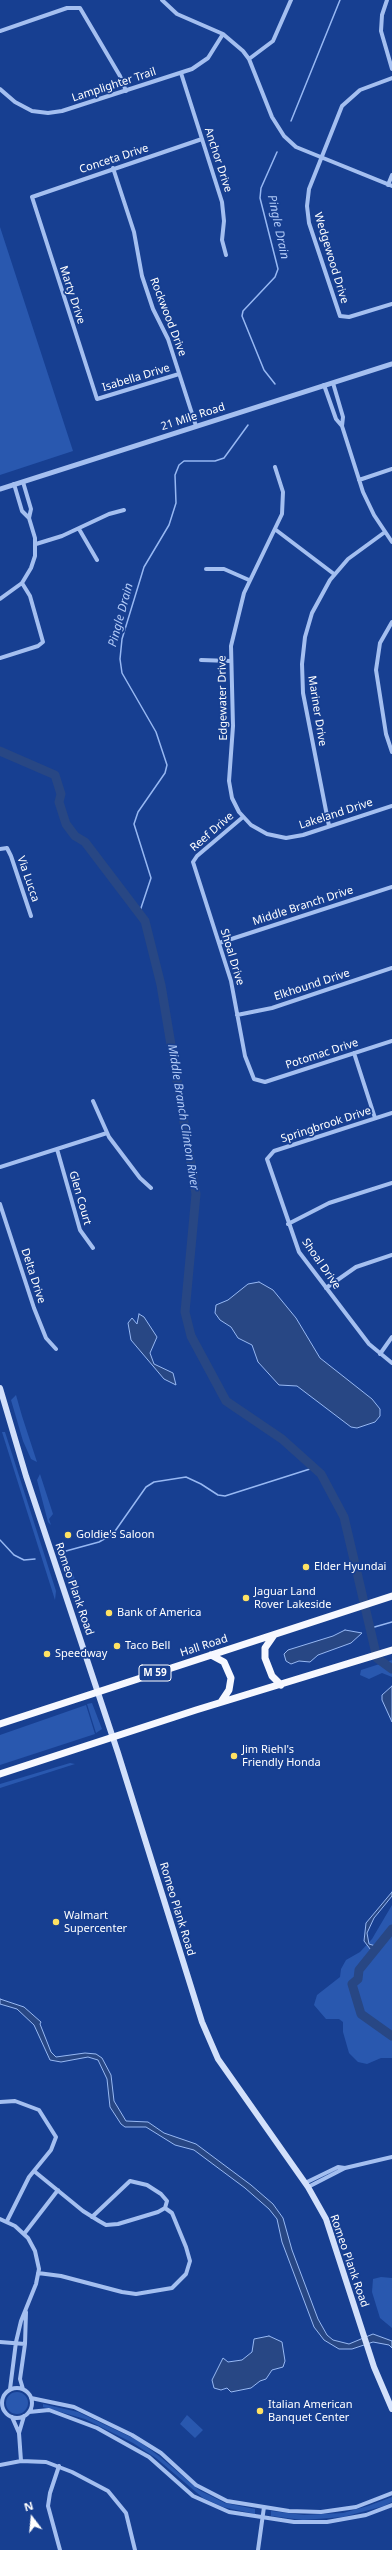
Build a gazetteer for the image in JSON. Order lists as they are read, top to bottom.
{
  "streets": {
    "highway": ["Hall Road", "M 59"],
    "main road": ["Romeo Plank Road"],
    "street": [
      "Lamplighter Trail",
      "Conceta Drive",
      "Anchor Drive",
      "Wedgewood Drive",
      "Marty Drive",
      "Rockwood Drive",
      "Isabella Drive",
      "21 Mile Road",
      "Edgewater Drive",
      "Mariner Drive",
      "Lakeland Drive",
      "Reef Drive",
      "Via Lucca",
      "Middle Branch Drive",
      "Shoal Drive",
      "Elkhound Drive",
      "Potomac Drive",
      "Springbrook Drive",
      "Glen Court",
      "Delta Drive"
    ]
  },
  "crossings": [
    ["Lamplighter Trail", "Anchor Drive"],
    ["Conceta Drive", "Anchor Drive"],
    ["Conceta Drive", "Marty Drive"],
    ["Conceta Drive", "Rockwood Drive"],
    ["Marty Drive", "Isabella Drive"],
    ["Rockwood Drive", "Isabella Drive"],
    ["Rockwood Drive", "21 Mile Road"],
    ["Edgewater Drive", "Lakeland Drive"],
    ["Edgewater Drive", "Reef Drive"],
    ["Mariner Drive", "Lakeland Drive"],
    ["Lakeland Drive", "Reef Drive"],
    ["Reef Drive", "Shoal Drive"],
    ["Middle Branch Drive", "Shoal Drive"],
    ["Shoal Drive", "Elkhound Drive"],
    ["Shoal Drive", "Potomac Drive"],
    ["Shoal Drive", "Springbrook Drive"],
    ["Romeo Plank Road", "Hall Road"]
  ],
  "water": ["Pingle Drain", "Middle Branch Clinton River"],
  "places": [
    "Goldie's Saloon",
    "Elder Hyundai",
    "Jaguar Land Rover Lakeside",
    "Bank of America",
    "Taco Bell",
    "Speedway",
    "Jim Riehl's Friendly Honda",
    "Walmart Supercenter",
    "Italian American Banquet Center"
  ],
  "north": "top"
}
